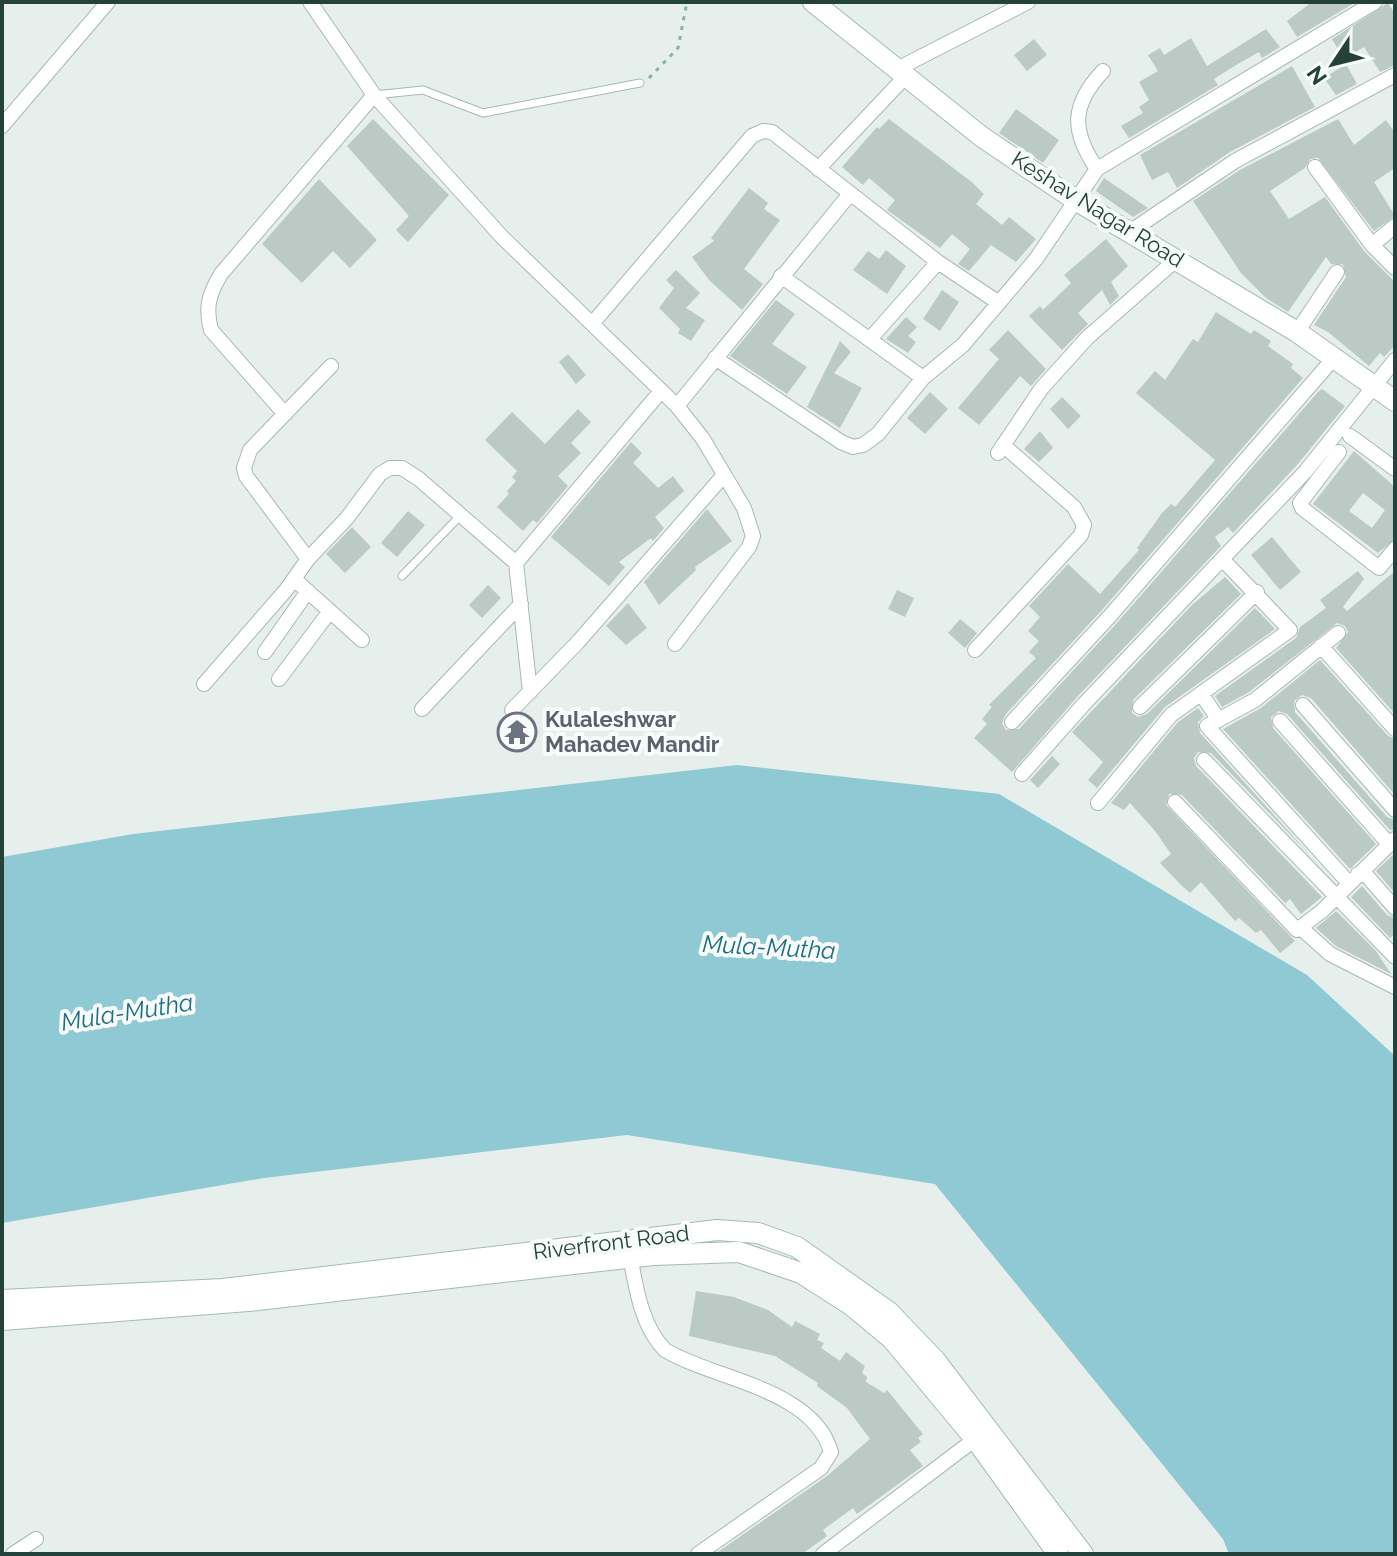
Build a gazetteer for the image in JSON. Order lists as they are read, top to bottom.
{
  "streets": {
    "street": ["Keshav Nagar Road", "Riverfront Road"]
  },
  "water": ["Mula-Mutha"],
  "places": {
    "temple": ["Kulaleshwar Mahadev Mandir"]
  },
  "north": "bottom left"
}
